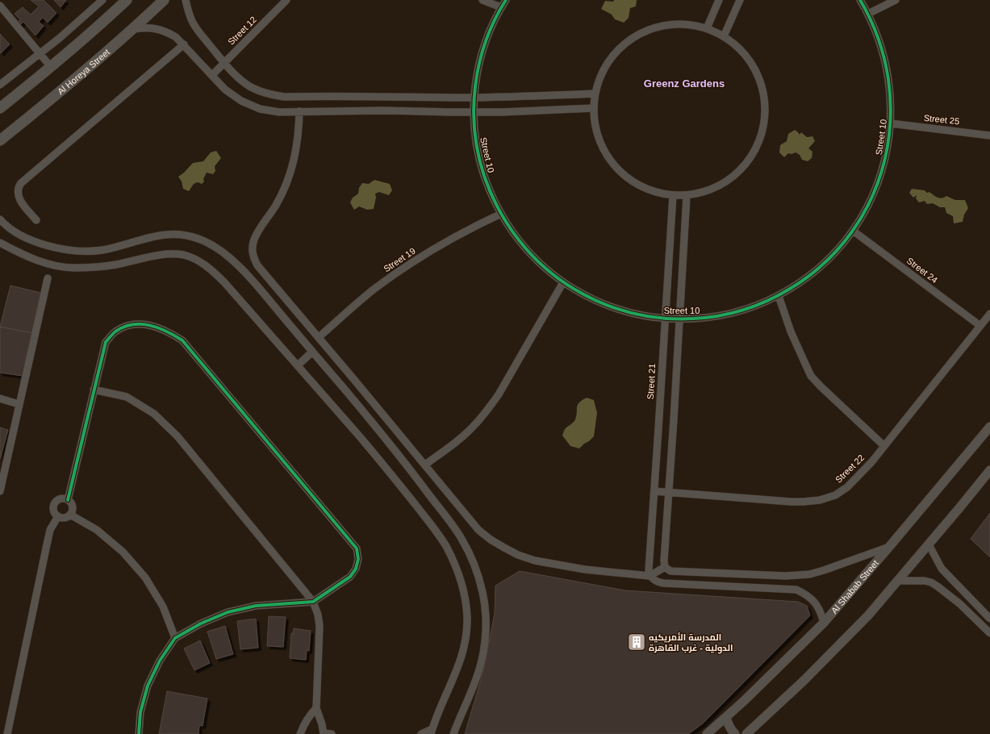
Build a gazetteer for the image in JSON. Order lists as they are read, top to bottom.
{
  "streets": {
    "main road": ["Al Horeya Street"],
    "street": [
      "Street 12",
      "Street 25",
      "Street 10",
      "Street 19",
      "Street 24",
      "Street 21",
      "Street 22",
      "Al Shabab Street"
    ]
  },
  "crossings": [
    ["Street 25", "Street 10"],
    ["Street 10", "Street 19"],
    ["Street 10", "Street 24"],
    ["Street 10", "Street 21"],
    ["Street 24", "Street 22"],
    ["Street 21", "Street 22"]
  ],
  "districts": ["Greenz Gardens"],
  "places": {
    "building": ["المدرسة الأمريكيه الدولية - غرب القاهرة"]
  }
}
